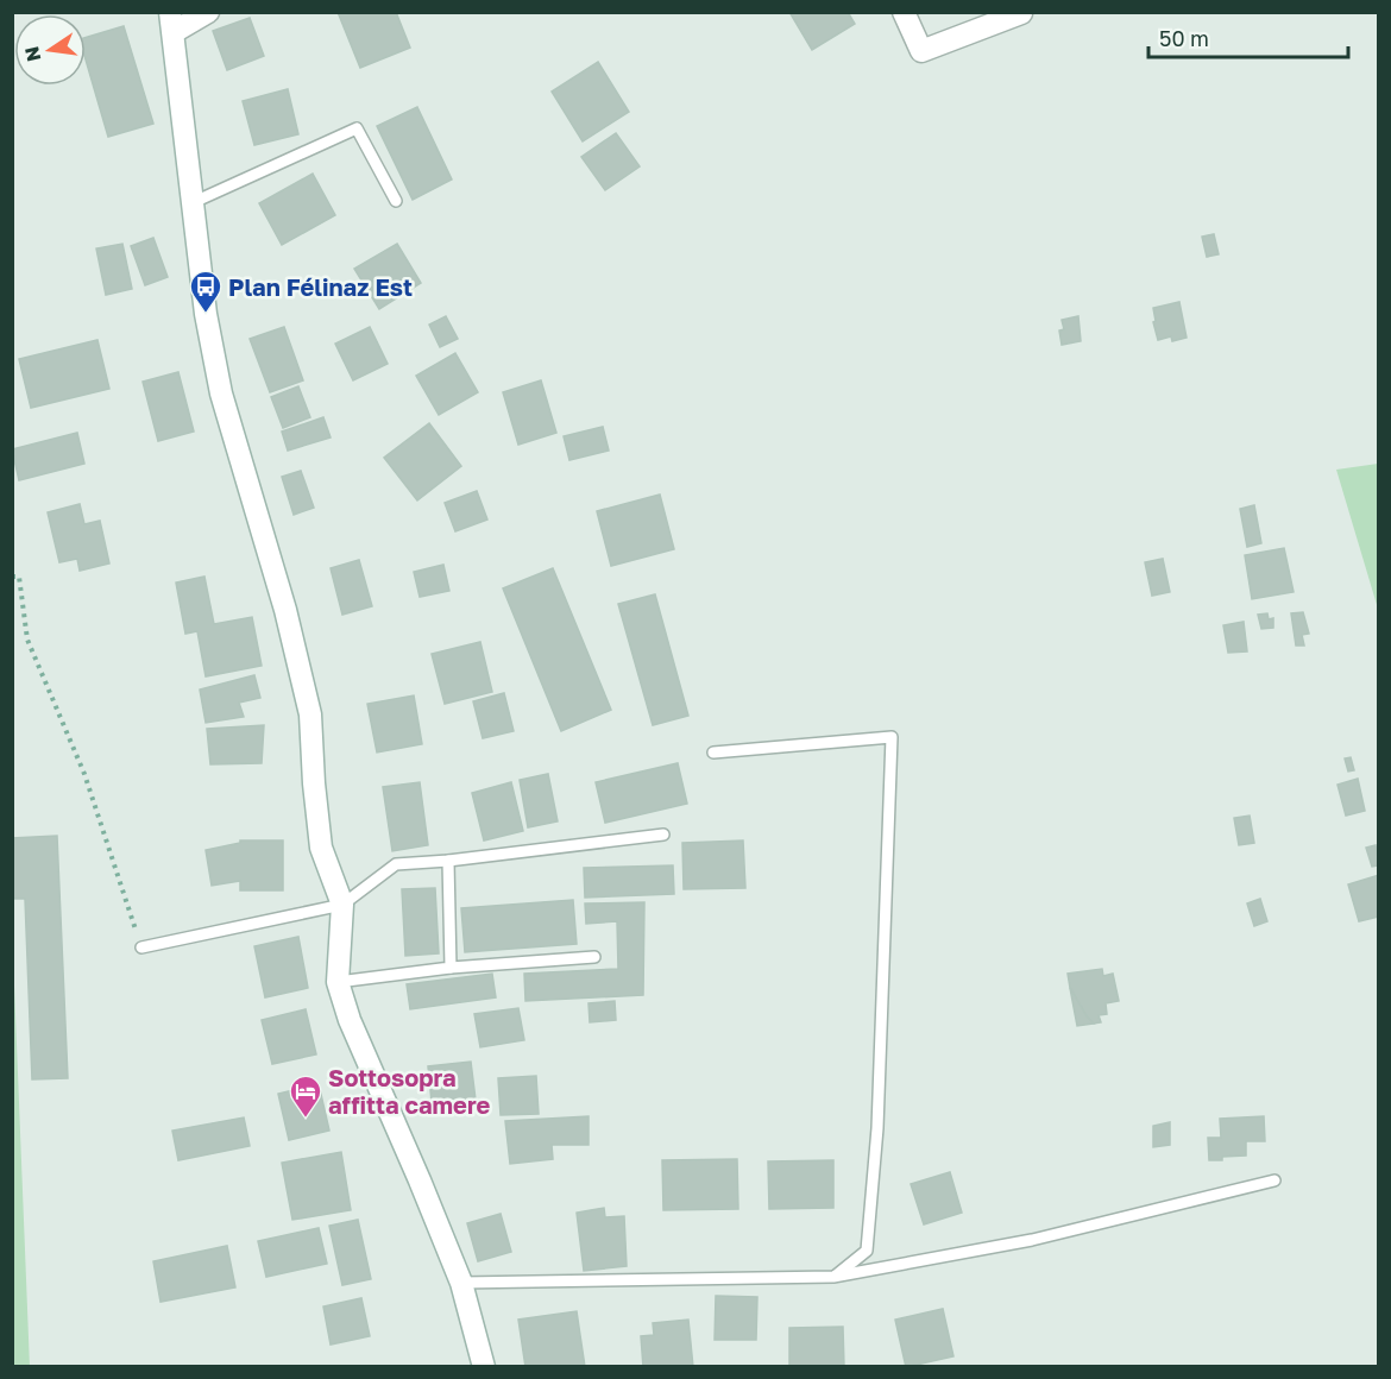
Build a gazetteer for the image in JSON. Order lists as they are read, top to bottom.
{
  "places": {
    "bus stop": ["Plan Félinaz Est"],
    "hotel": ["Sottosopra affitta camere"]
  },
  "scale_bar": "50 m",
  "north": "left"
}
